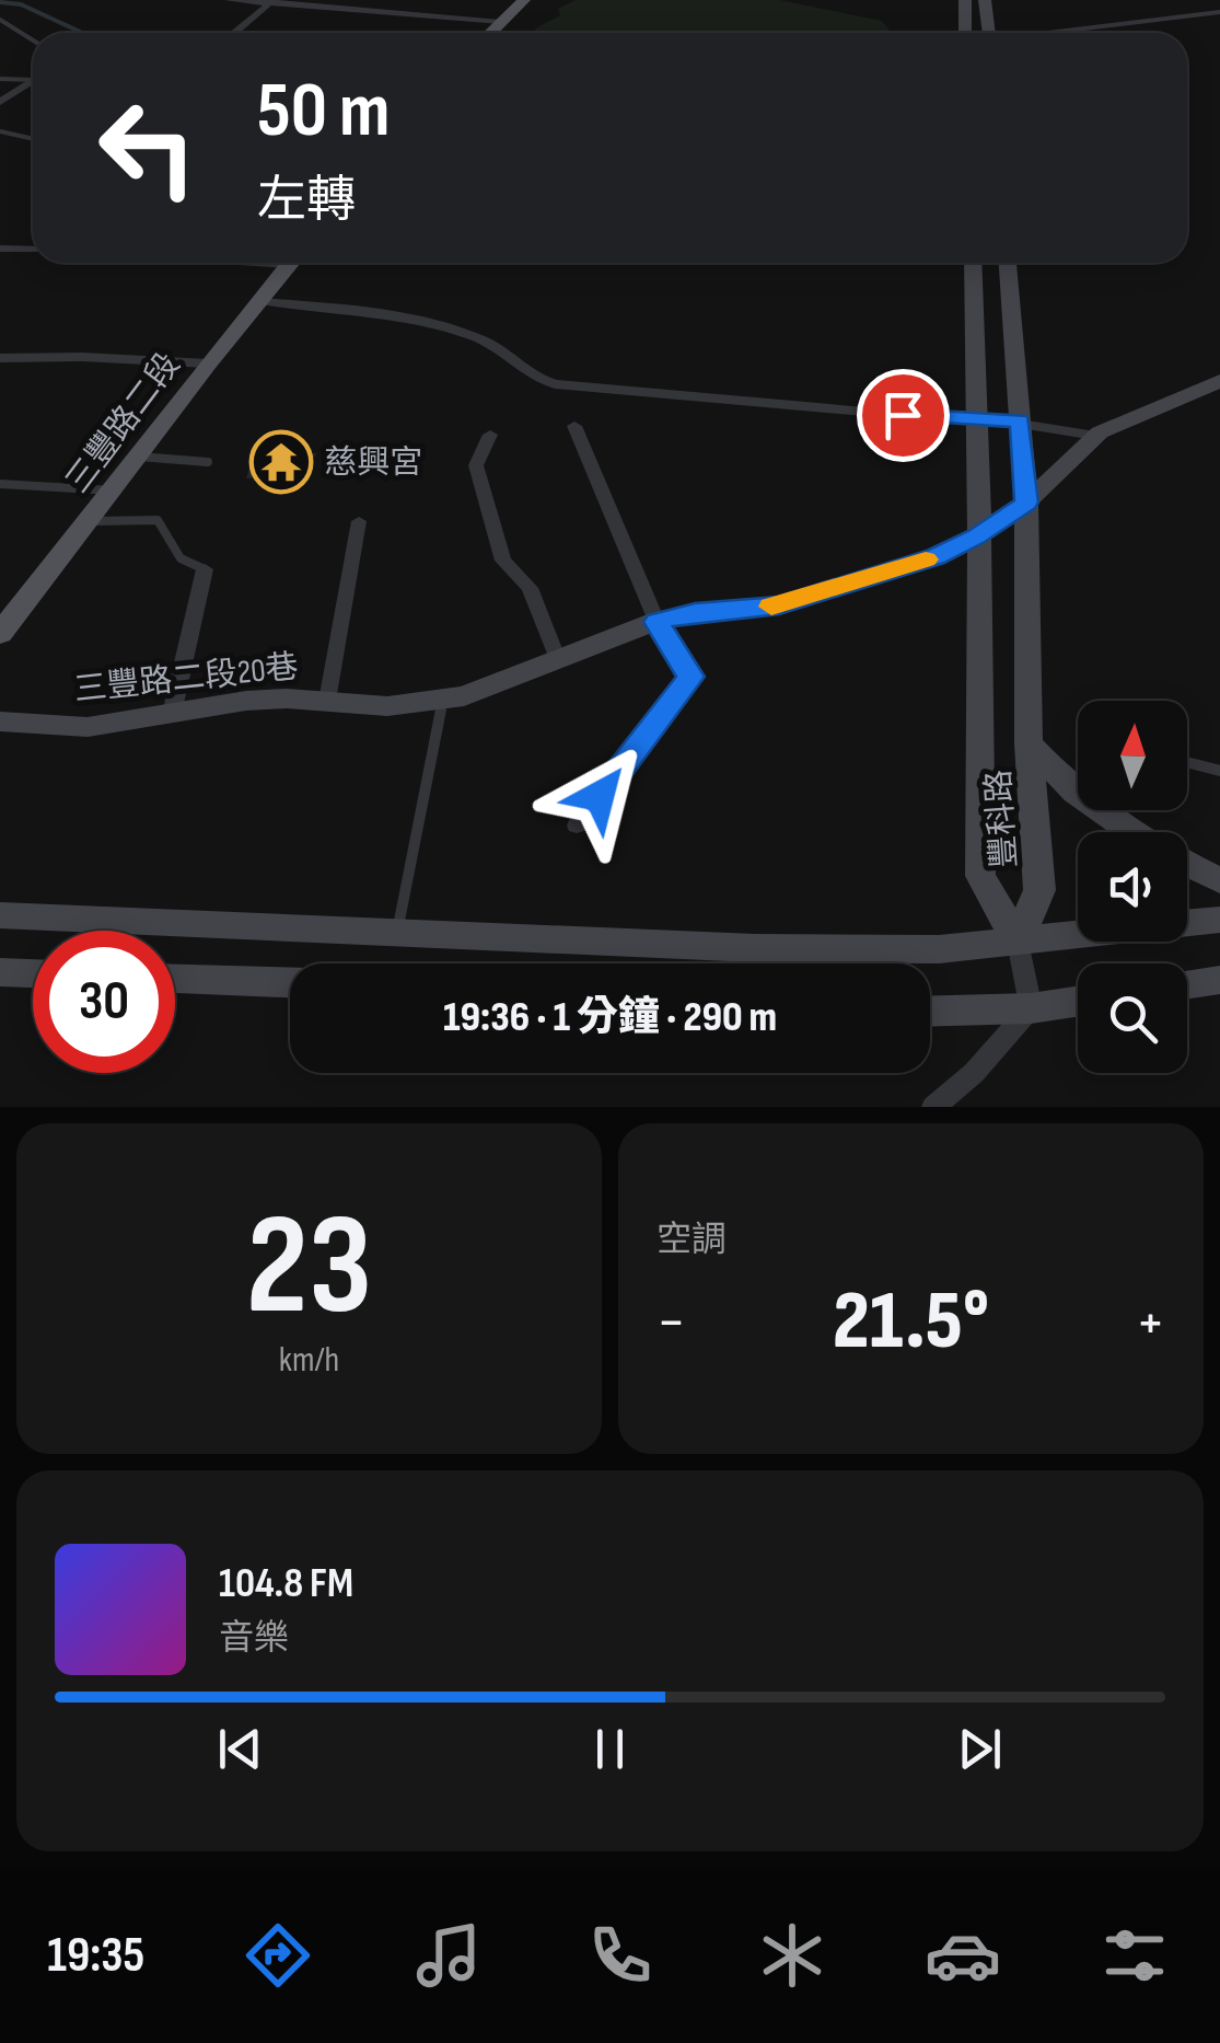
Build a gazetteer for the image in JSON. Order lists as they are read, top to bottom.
{
  "streets": {
    "main road": ["三豐路二段"],
    "street": ["三豐路二段20巷", "豐科路"]
  },
  "crossings": [
    ["三豐路二段20巷", "豐科路"]
  ],
  "places": {
    "temple": ["慈興宮"]
  },
  "north": "top",
  "page": {
    "turn": ["50 m", "左轉"],
    "limit": "30",
    "trip": "19:36 · 1 分鐘 · 290 m",
    "tile": [
      ["23", "km/h"],
      "空調"
    ],
    "heat": ["−", "21.5°", "+"],
    "song": ["104.8 FM", "音樂"],
    "tabs": "19:35"
  }
}
